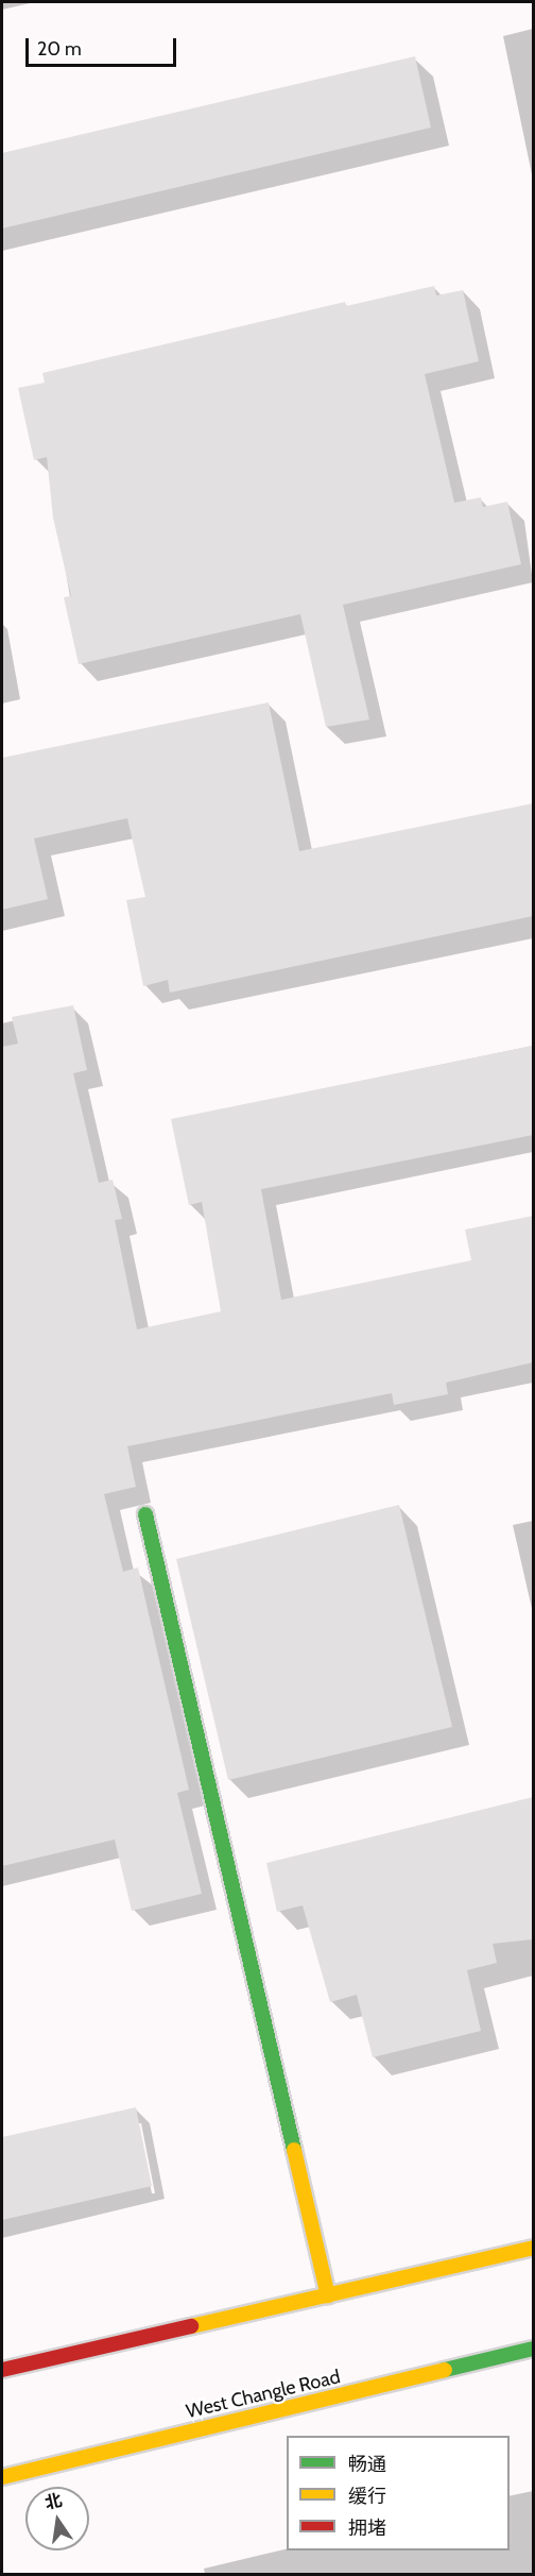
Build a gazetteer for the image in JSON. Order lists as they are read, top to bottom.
{
  "streets": {
    "main road": ["West Changle Road"]
  },
  "legend": ["畅通", "缓行", "拥堵"],
  "scale_bar": "20 m",
  "north": "top"
}
